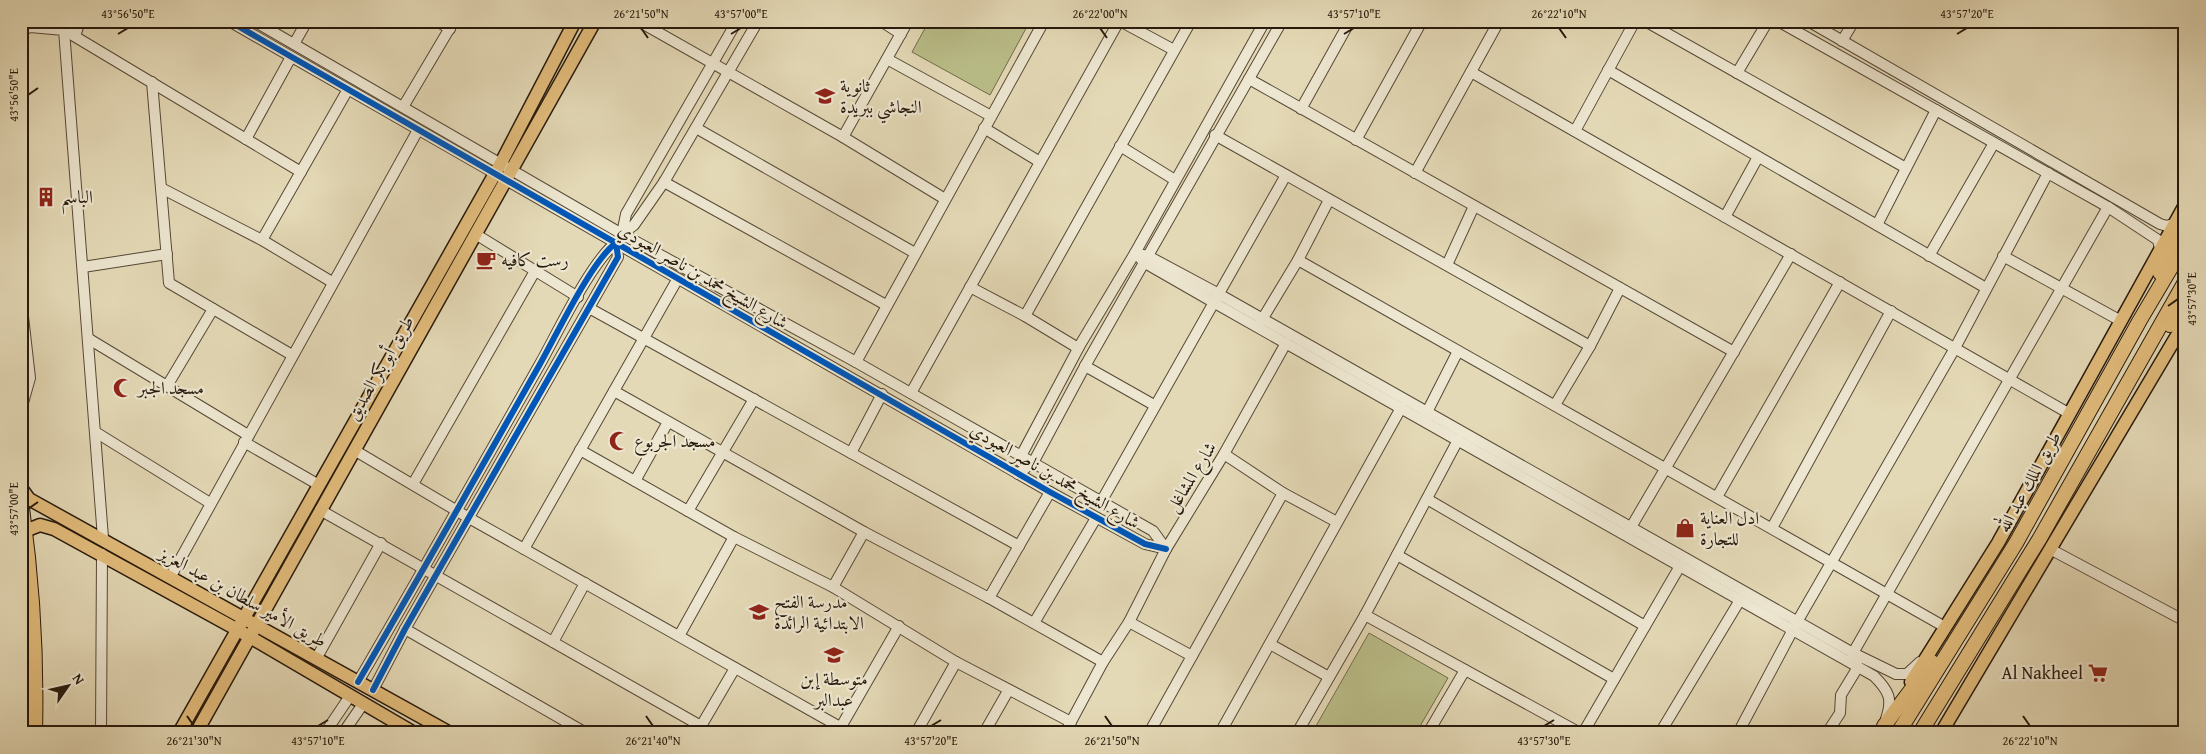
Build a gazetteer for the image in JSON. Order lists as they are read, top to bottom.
{
  "streets": {
    "highway": ["طريق الملك عبد الله"],
    "main road": ["طريق أبو بكر الصديق", "طريق الأمير سلطان بن عبد العزيز"],
    "street": ["شارع الشيخ محمد بن ناصر العبودي", "شارع المشاغل"]
  },
  "crossings": [
    ["شارع الشيخ محمد بن ناصر العبودي", "طريق أبو بكر الصديق"],
    ["شارع الشيخ محمد بن ناصر العبودي", "شارع المشاغل"],
    ["طريق أبو بكر الصديق", "طريق الأمير سلطان بن عبد العزيز"]
  ],
  "places": {
    "school or university": ["ثانوية النجاشي ببريدة", "مدرسة الفتح الابتدائية الرائدة", "متوسطة إبن عبدالبر"],
    "building": ["الباسم"],
    "cafe": ["رست كافيه"],
    "mosque": ["مسجد الجبر", "مسجد الجربوع"],
    "shop": ["ادل العناية للتجارة"],
    "supermarket": ["Al Nakheel"]
  },
  "north": "top right",
  "coordinates": [
    "43°56'50\"E",
    "26°21'50\"N",
    "43°57'00\"E",
    "26°22'00\"N",
    "43°57'10\"E",
    "26°22'10\"N",
    "43°57'20\"E",
    "43°57'30\"E",
    "26°21'30\"N",
    "26°21'40\"N"
  ]
}
